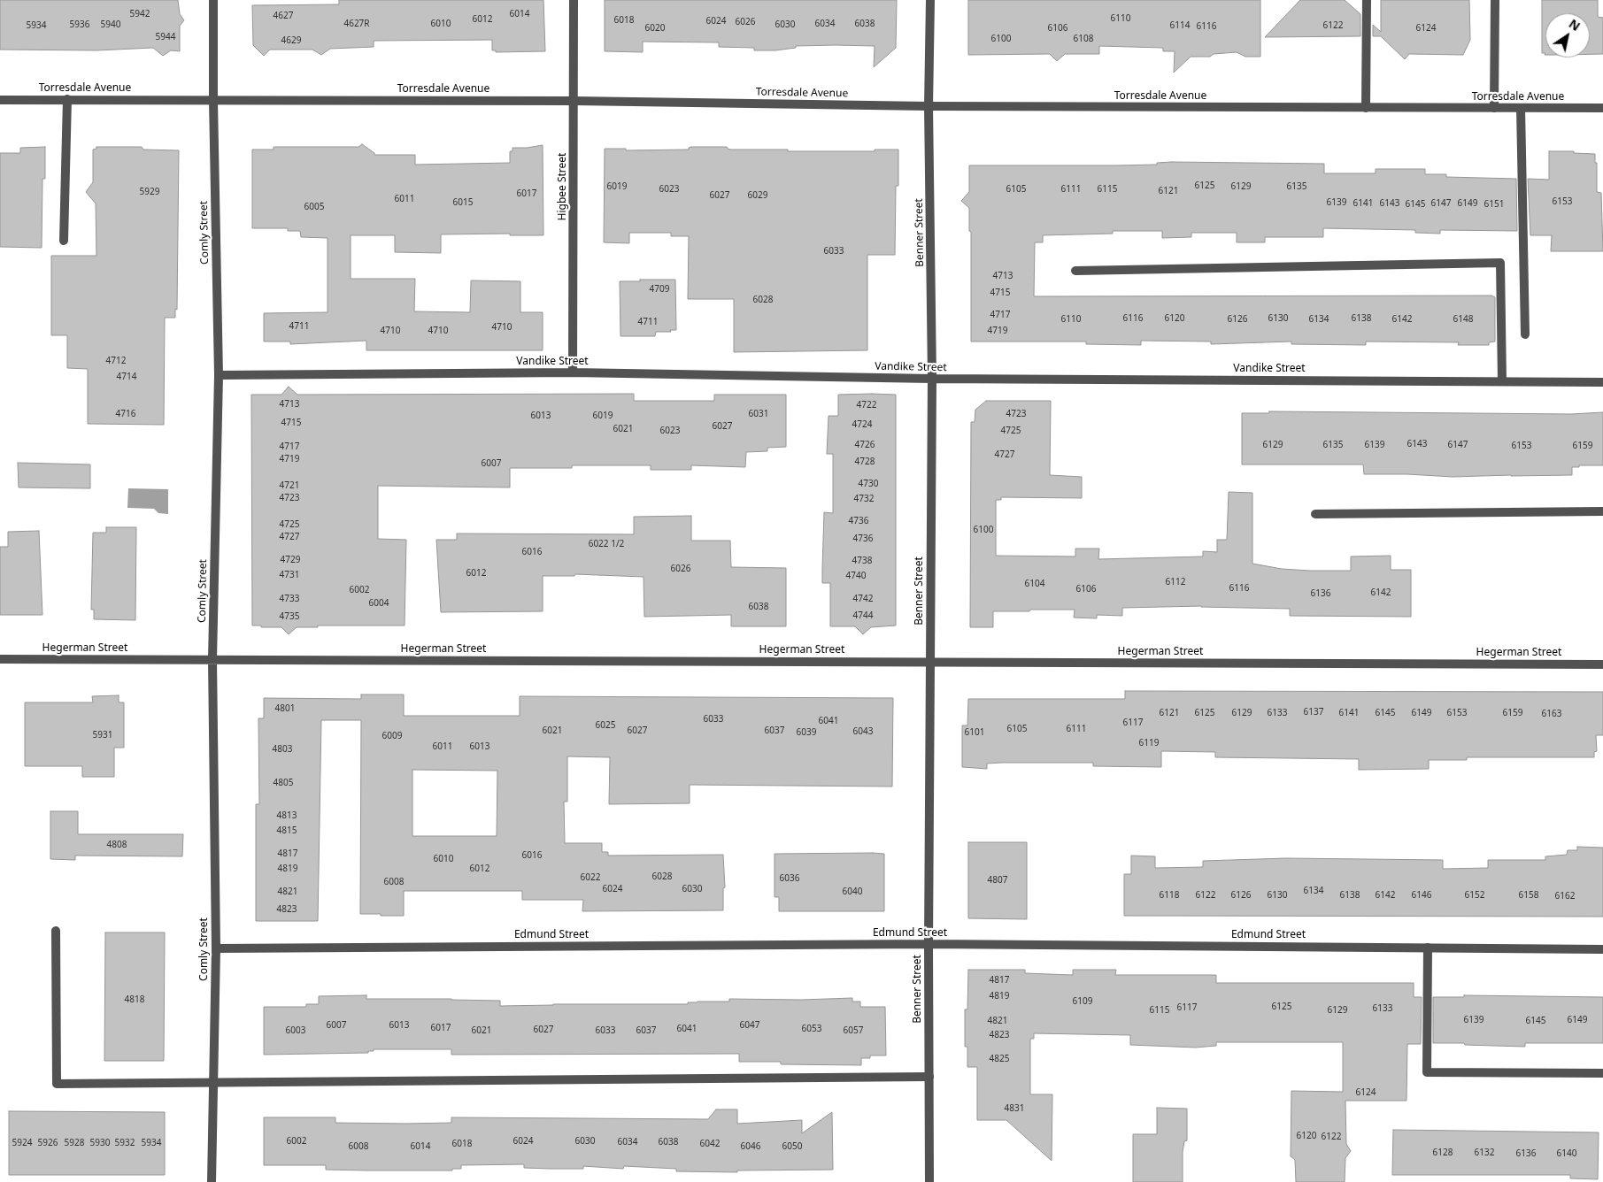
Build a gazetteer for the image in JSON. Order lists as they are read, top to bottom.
{
  "streets": {
    "street": [
      "Torresdale Avenue",
      "Higbee Street",
      "Comly Street",
      "Benner Street",
      "Vandike Street",
      "Hegerman Street",
      "Edmund Street"
    ]
  },
  "crossings": [
    ["Torresdale Avenue", "Higbee Street"],
    ["Torresdale Avenue", "Comly Street"],
    ["Torresdale Avenue", "Benner Street"],
    ["Higbee Street", "Vandike Street"],
    ["Comly Street", "Vandike Street"],
    ["Comly Street", "Hegerman Street"],
    ["Comly Street", "Edmund Street"],
    ["Benner Street", "Vandike Street"],
    ["Benner Street", "Hegerman Street"],
    ["Benner Street", "Edmund Street"]
  ],
  "house_numbers": [
    "5942",
    "6014",
    "4627",
    "6110",
    "6012",
    "6018",
    "6024",
    "6026",
    "4627R",
    "6010",
    "6034",
    "6038",
    "5936",
    "5940",
    "6030",
    "5934",
    "6114",
    "6122",
    "6116",
    "6020",
    "6106",
    "6124",
    "5944",
    "6100",
    "6108",
    "4629",
    "6125",
    "6019",
    "6129",
    "6135",
    "6023",
    "6105",
    "6111",
    "6115",
    "6121",
    "5929",
    "6017",
    "6027",
    "6029",
    "6011",
    "6153",
    "6015",
    "6139",
    "6141",
    "6143",
    "6147",
    "6149",
    "6145",
    "6151",
    "6005",
    "6033",
    "4713",
    "4709",
    "4715",
    "6028",
    "4717",
    "6116",
    "6120",
    "6130",
    "6138",
    "6110",
    "6126",
    "6134",
    "6142",
    "6148",
    "4711",
    "4711",
    "4710",
    "4710",
    "4710",
    "4719",
    "4712",
    "4714",
    "4713",
    "4722",
    "4716",
    "6031",
    "4723",
    "6013",
    "6019",
    "4715",
    "4724",
    "6027",
    "6021",
    "6023",
    "4725",
    "6143",
    "4726",
    "6129",
    "6135",
    "6139",
    "6147",
    "6153",
    "6159",
    "4717",
    "4727",
    "4719",
    "4728",
    "6007",
    "4730",
    "4721",
    "4723",
    "4732",
    "4736",
    "4725",
    "6100",
    "4727",
    "4736",
    "6022 1/2",
    "6016",
    "4729",
    "4738",
    "6026",
    "6012",
    "4731",
    "4740",
    "6112",
    "6104",
    "6116",
    "6106",
    "6002",
    "6142",
    "6136",
    "4733",
    "4742",
    "6004",
    "6038",
    "4744",
    "4735",
    "4801",
    "6137",
    "6121",
    "6125",
    "6129",
    "6133",
    "6141",
    "6145",
    "6149",
    "6153",
    "6159",
    "6163",
    "6033",
    "6041",
    "6117",
    "6025",
    "6105",
    "6111",
    "6021",
    "6027",
    "6037",
    "6043",
    "6039",
    "6101",
    "5931",
    "6009",
    "6119",
    "6011",
    "6013",
    "4803",
    "4805",
    "4813",
    "4815",
    "4808",
    "4817",
    "6016",
    "6010",
    "4819",
    "6012",
    "6028",
    "6022",
    "6036",
    "4807",
    "6008",
    "6024",
    "6030",
    "6134",
    "4821",
    "6040",
    "6118",
    "6122",
    "6126",
    "6130",
    "6138",
    "6142",
    "6146",
    "6152",
    "6158",
    "6162",
    "4823",
    "4817",
    "4819",
    "4818",
    "6109",
    "6125",
    "6117",
    "6133",
    "6115",
    "6129",
    "6139",
    "6149",
    "4821",
    "6145",
    "6007",
    "6013",
    "6047",
    "6017",
    "6041",
    "6053",
    "6027",
    "6003",
    "6021",
    "6033",
    "6037",
    "6057",
    "4823",
    "4825",
    "6124",
    "4831",
    "6120",
    "6122",
    "6002",
    "6024",
    "6030",
    "6034",
    "6038",
    "5924",
    "5926",
    "5928",
    "5930",
    "5932",
    "5934",
    "6018",
    "6042",
    "6008",
    "6014",
    "6046",
    "6050",
    "6128",
    "6132",
    "6136",
    "6140"
  ],
  "north": "top right"
}
